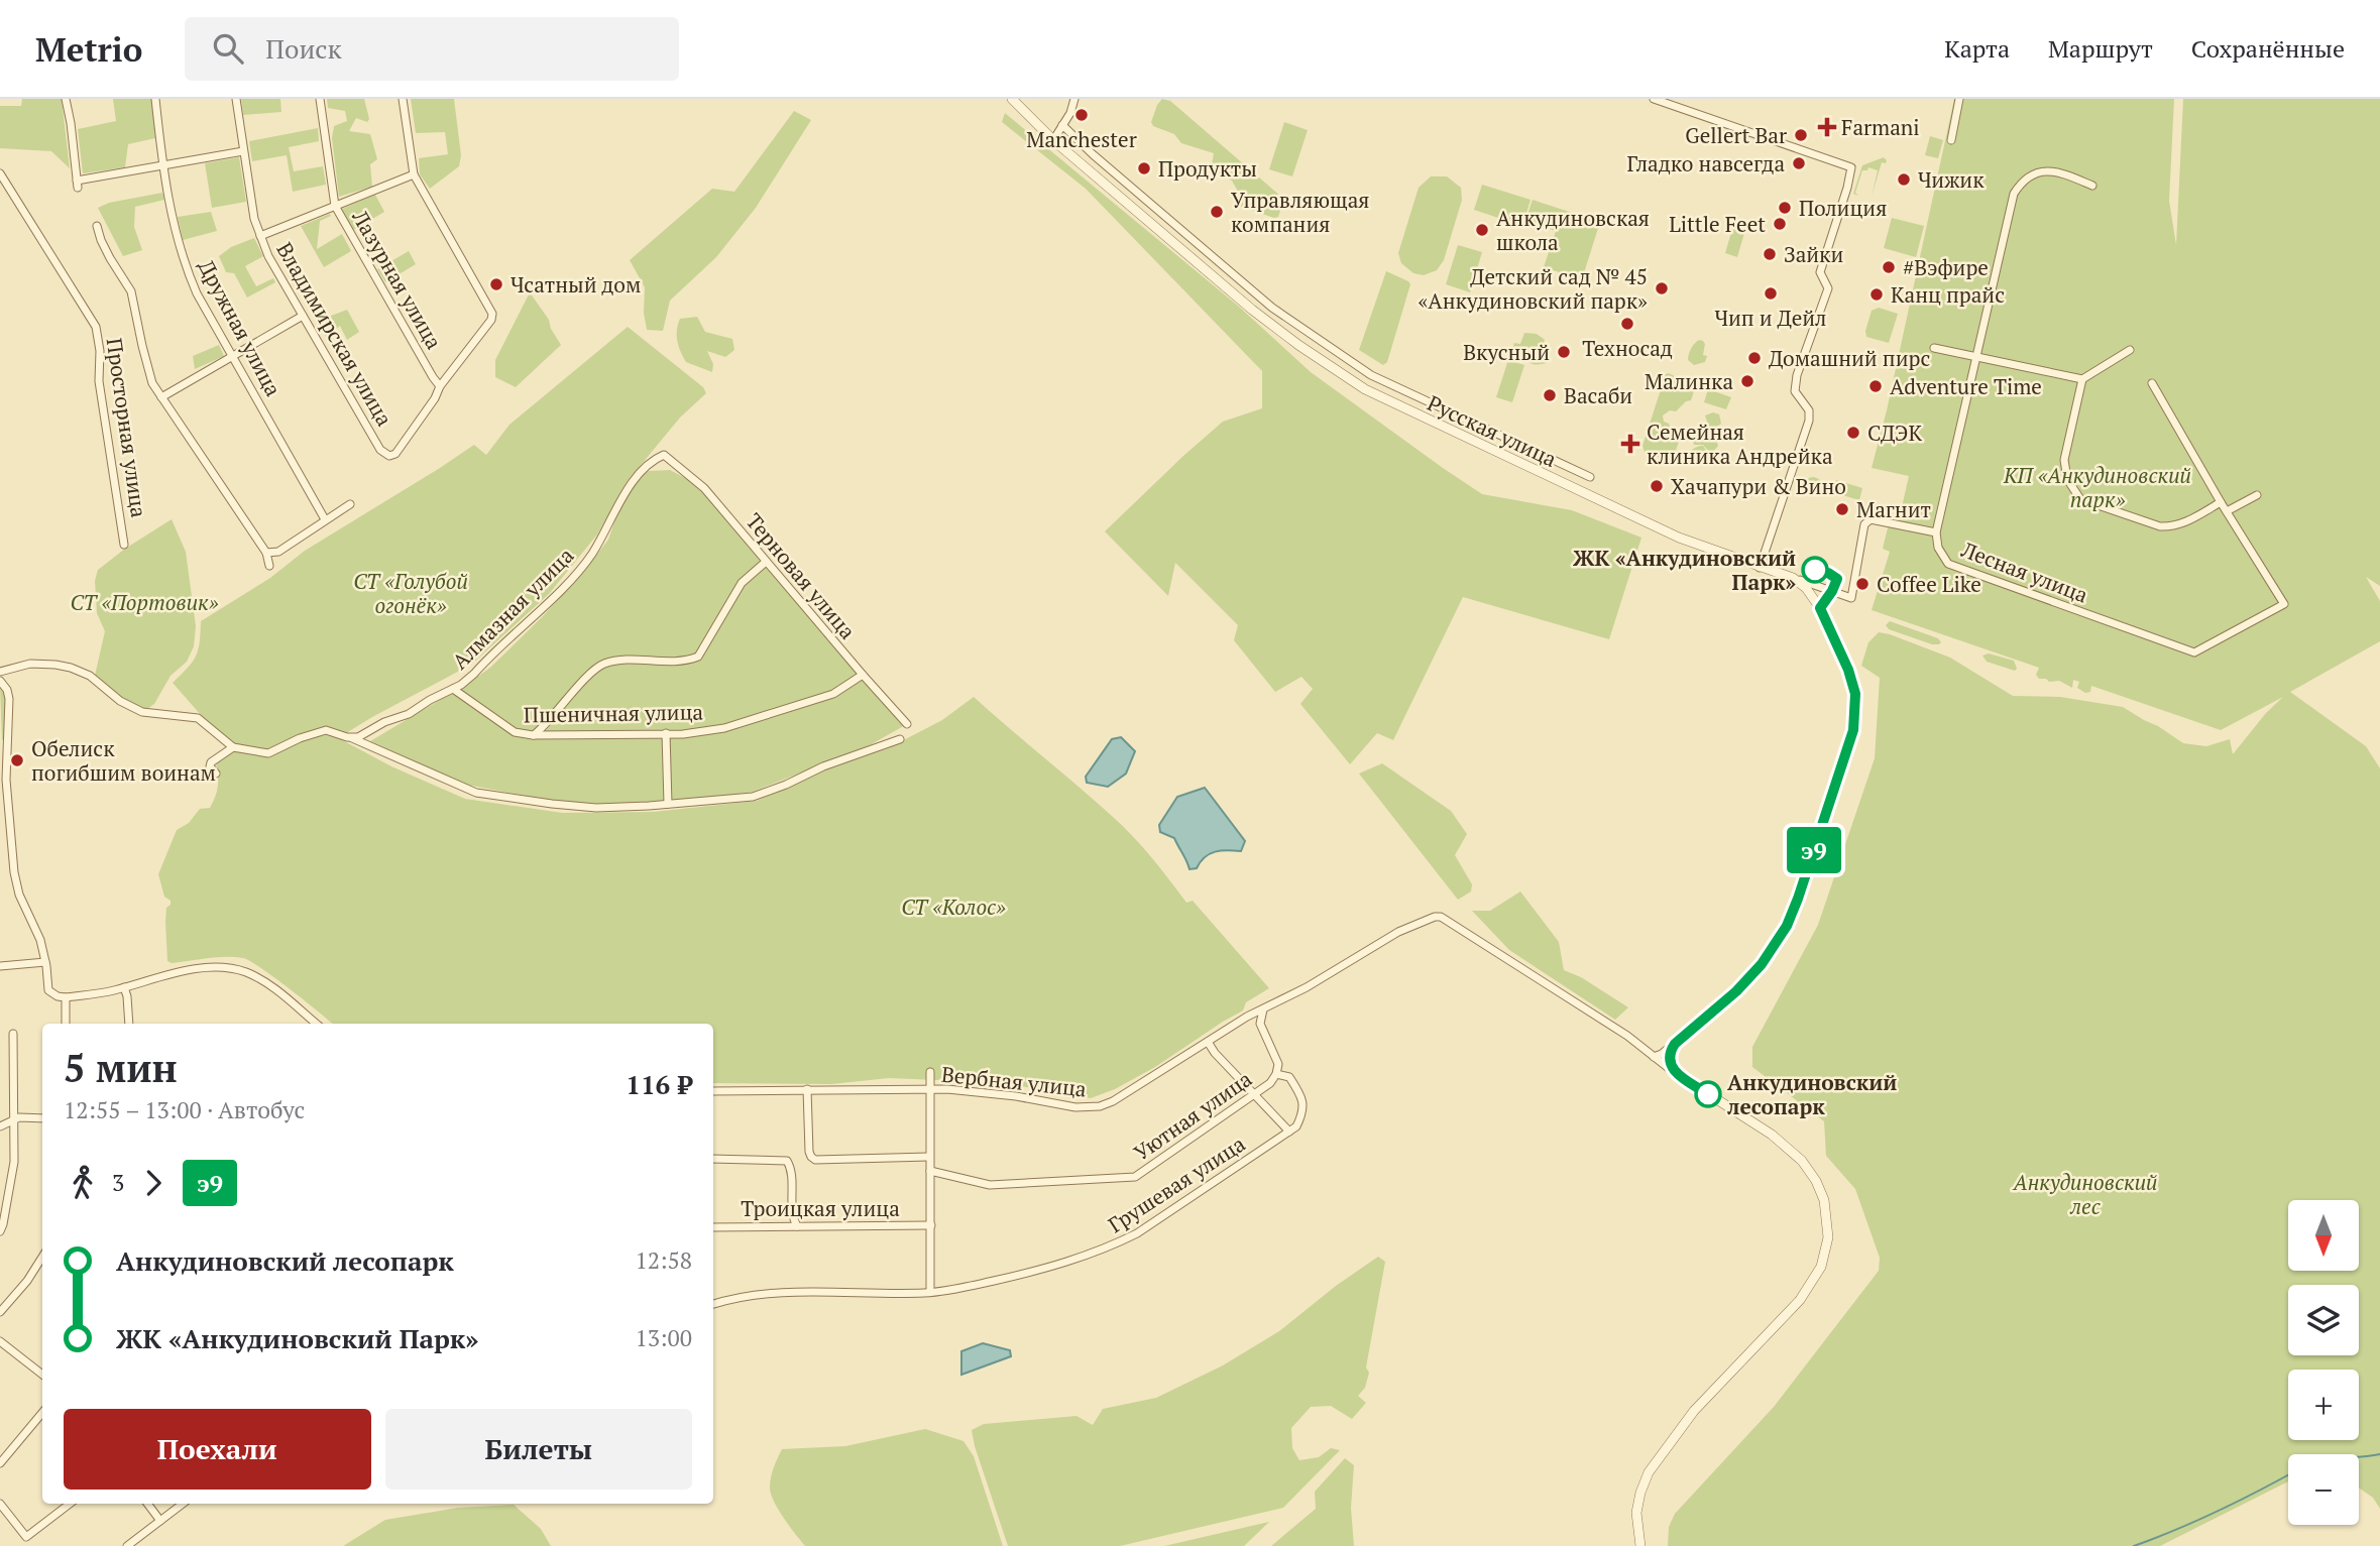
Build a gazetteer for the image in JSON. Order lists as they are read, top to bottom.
{
  "streets": {
    "street": [
      "Лазурная улица",
      "Дружная улица",
      "Владимирская улица",
      "Просторная улица",
      "Русская улица",
      "Лесная улица",
      "Терновая улица",
      "Алмазная улица",
      "Пшеничная улица",
      "Вербная улица",
      "Уютная улица",
      "Грушевая улица",
      "Троицкая улица"
    ]
  },
  "crossings": [
    ["Лазурная улица", "Владимирская улица"],
    ["Терновая улица", "Алмазная улица"],
    ["Терновая улица", "Пшеничная улица"],
    ["Алмазная улица", "Пшеничная улица"],
    ["Вербная улица", "Уютная улица"]
  ],
  "parks": [
    "КП «Анкудиновский парк»",
    "СТ «Голубой огонёк»",
    "СТ «Портовик»",
    "СТ «Колос»",
    "Анкудиновский лес"
  ],
  "places": {
    "other": [
      "Manchester",
      "Gellert Bar",
      "Гладко навсегда",
      "Продукты",
      "Чижик",
      "Полиция",
      "Управляющая компания",
      "Little Feet",
      "Анкудиновская школа",
      "Зайки",
      "#Вэфире",
      "Чсатный дом",
      "Детский сад № 45 «Анкудиновский парк»",
      "Чип и Дейл",
      "Канц прайс",
      "Техносад",
      "Вкусный",
      "Домашний пирс",
      "Малинка",
      "Adventure Time",
      "Васаби",
      "СДЭК",
      "Хачапури & Вино",
      "Магнит",
      "ЖК «Анкудиновский Парк»",
      "Coffee Like",
      "Обелиск погибшим воинам",
      "Анкудиновский лесопарк"
    ],
    "health": ["Farmani", "Семейная клиника Андрейка"]
  },
  "lines": ["bus line э9"],
  "north": "bottom",
  "page": {
    "header": "Metrio",
    "search": "Поиск",
    "nav": ["Карта", "Маршрут", "Сохранённые"],
    "on_map": "э9",
    "heading": ["5 мин", "12:55 – 13:00 · Автобус", "116 ₽"],
    "legs": ["3", "э9"],
    "map_buttons": ["+", "−"],
    "list": [
      {
        "name": "Анкудиновский лесопарк",
        "value": "12:58"
      },
      {
        "name": "ЖК «Анкудиновский Парк»",
        "value": "13:00"
      }
    ],
    "buttons": ["Поехали", "Билеты"]
  }
}
